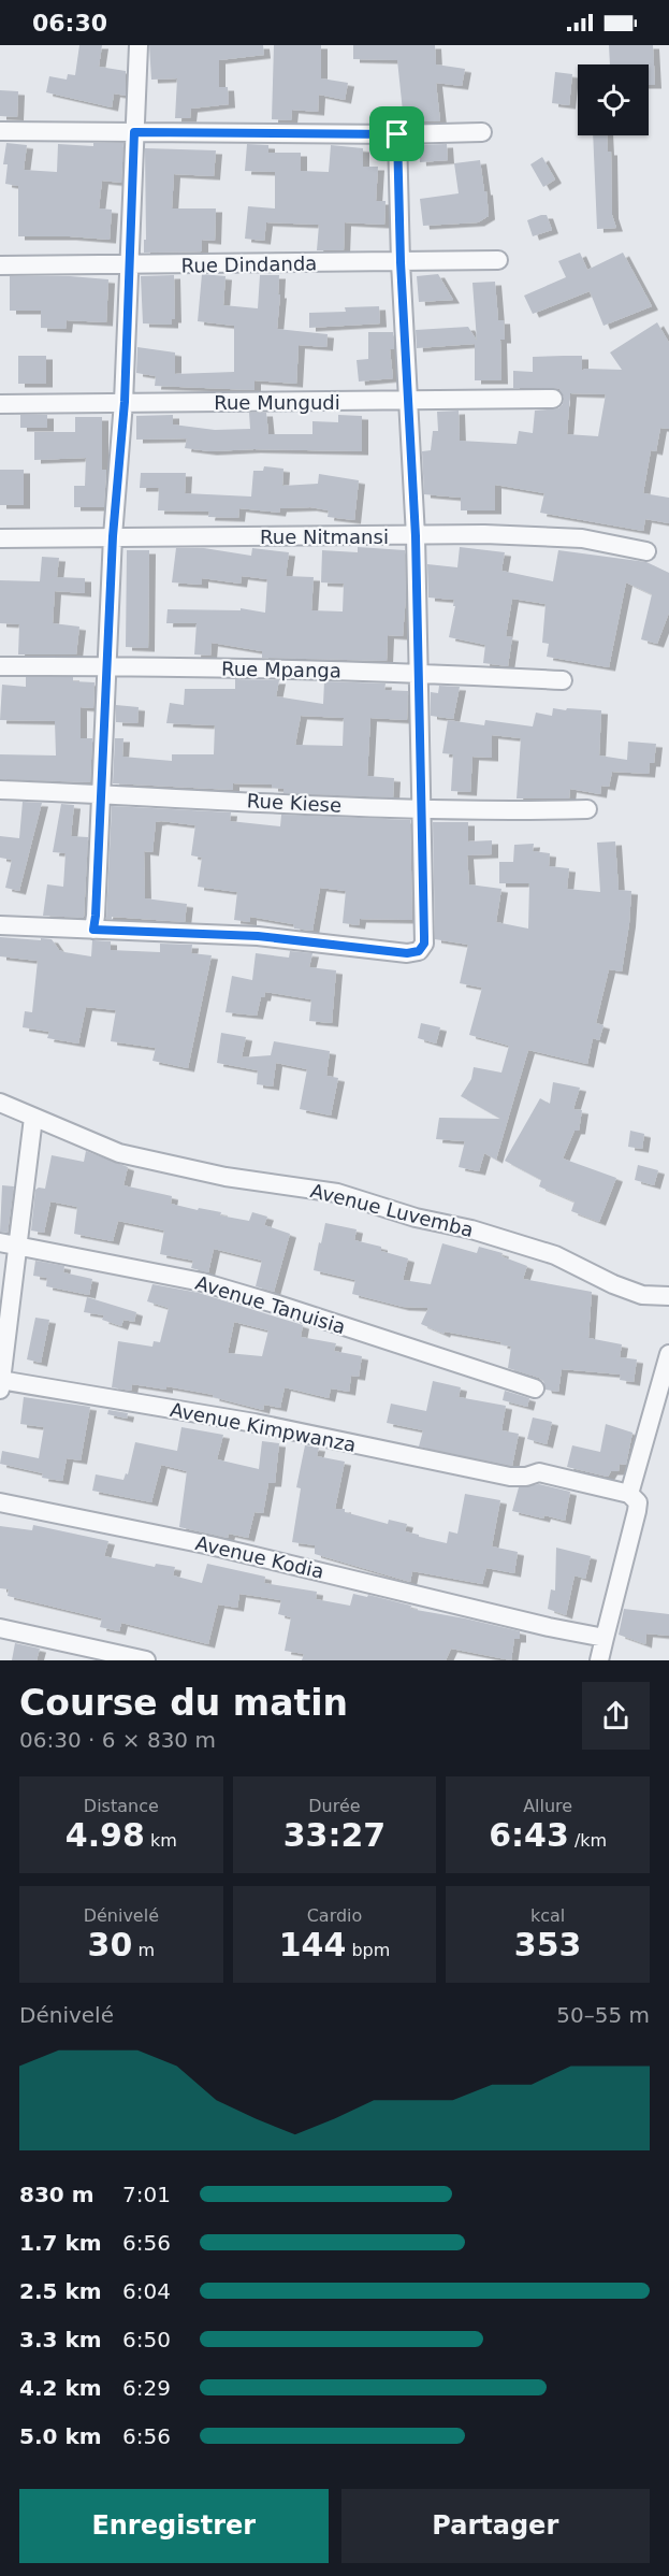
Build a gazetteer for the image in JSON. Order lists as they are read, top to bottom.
{
  "streets": {
    "street": [
      "Rue Dindanda",
      "Rue Mungudi",
      "Rue Nitmansi",
      "Rue Mpanga",
      "Rue Kiese",
      "Avenue Luvemba",
      "Avenue Tanuisia",
      "Avenue Kimpwanza",
      "Avenue Kodia"
    ]
  },
  "page": {
    "status": "06:30",
    "heading": ["Course du matin", "06:30 · 6 × 830 m"],
    "stats": [
      ["Distance", "4.98 km"],
      ["Durée", "33:27"],
      ["Allure", "6:43 /km"],
      ["Dénivelé", "30 m"],
      ["Cardio", "144 bpm"],
      ["kcal", "353"]
    ],
    "chart": ["Dénivelé", "50–55 m"],
    "list": [
      {
        "name": "830 m",
        "note": "7:01"
      },
      {
        "name": "1.7 km",
        "note": "6:56"
      },
      {
        "name": "2.5 km",
        "note": "6:04"
      },
      {
        "name": "3.3 km",
        "note": "6:50"
      },
      {
        "name": "4.2 km",
        "note": "6:29"
      },
      {
        "name": "5.0 km",
        "note": "6:56"
      }
    ],
    "buttons": ["Enregistrer", "Partager"]
  }
}
